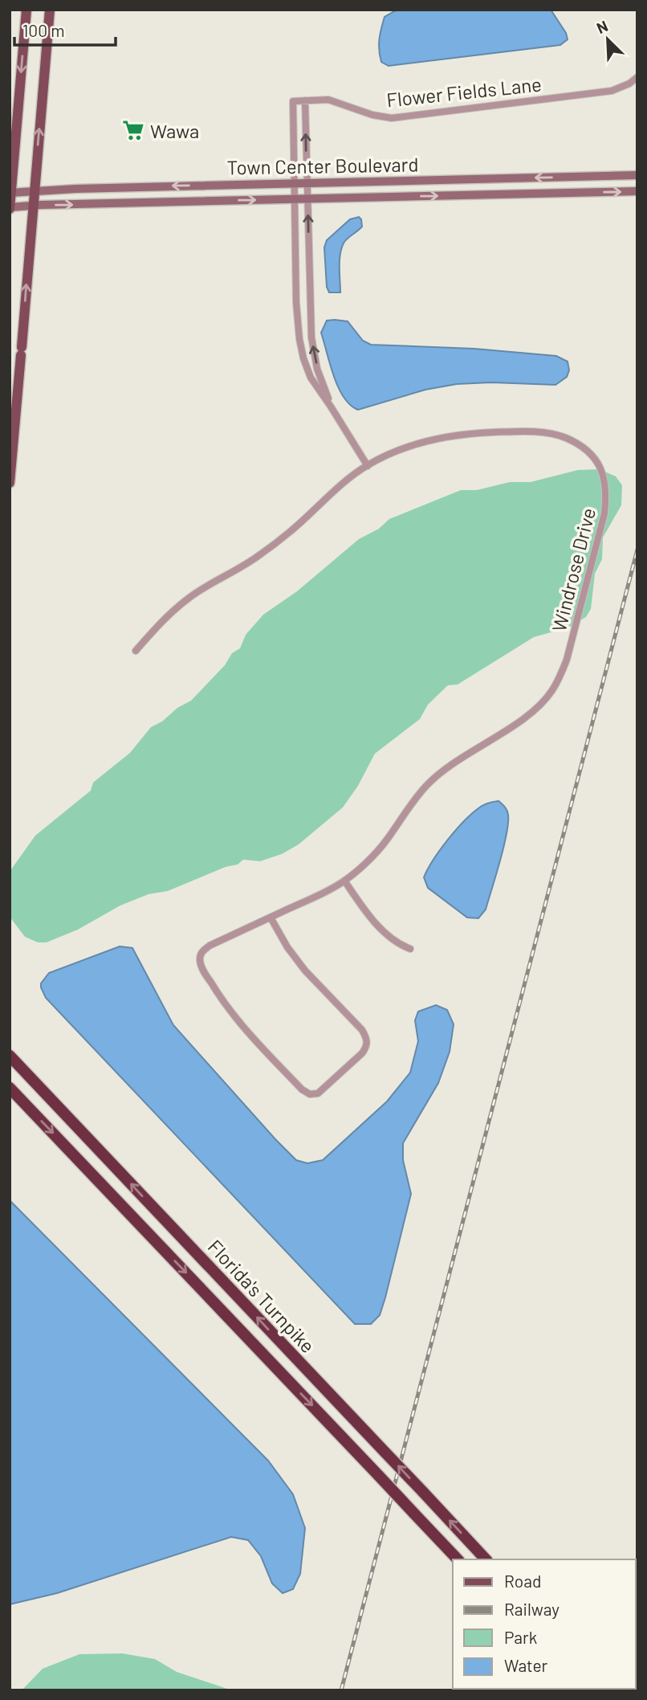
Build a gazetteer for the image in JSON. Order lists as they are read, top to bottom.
{
  "streets": {
    "highway": ["Florida's Turnpike"],
    "main road": ["Town Center Boulevard"],
    "street": ["Flower Fields Lane", "Windrose Drive"]
  },
  "crossings": [
    ["Flower Fields Lane", "Town Center Boulevard"]
  ],
  "places": {
    "supermarket": ["Wawa"]
  },
  "legend": [
    "Road",
    "Railway",
    "Park",
    "Water"
  ],
  "scale_bar": "100 m",
  "north": "top left"
}
